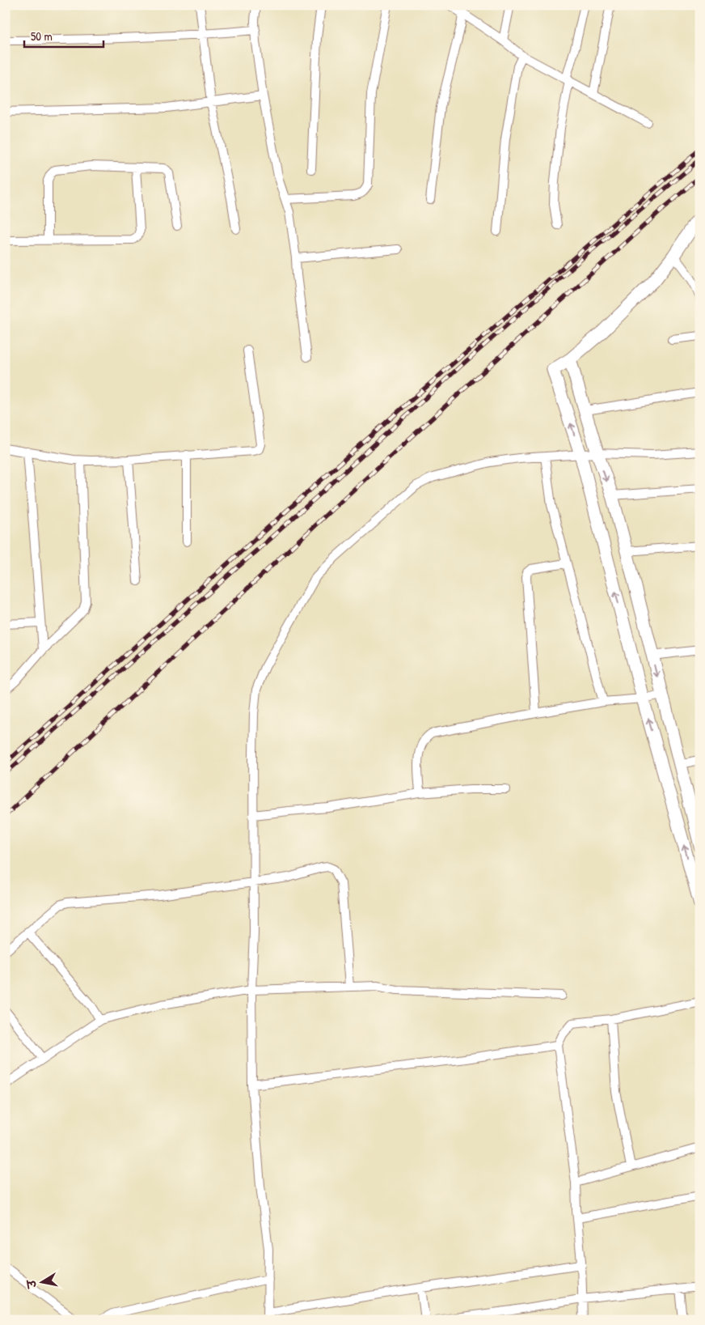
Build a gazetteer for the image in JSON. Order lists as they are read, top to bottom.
{
  "scale_bar": "50 m",
  "north": "left"
}
